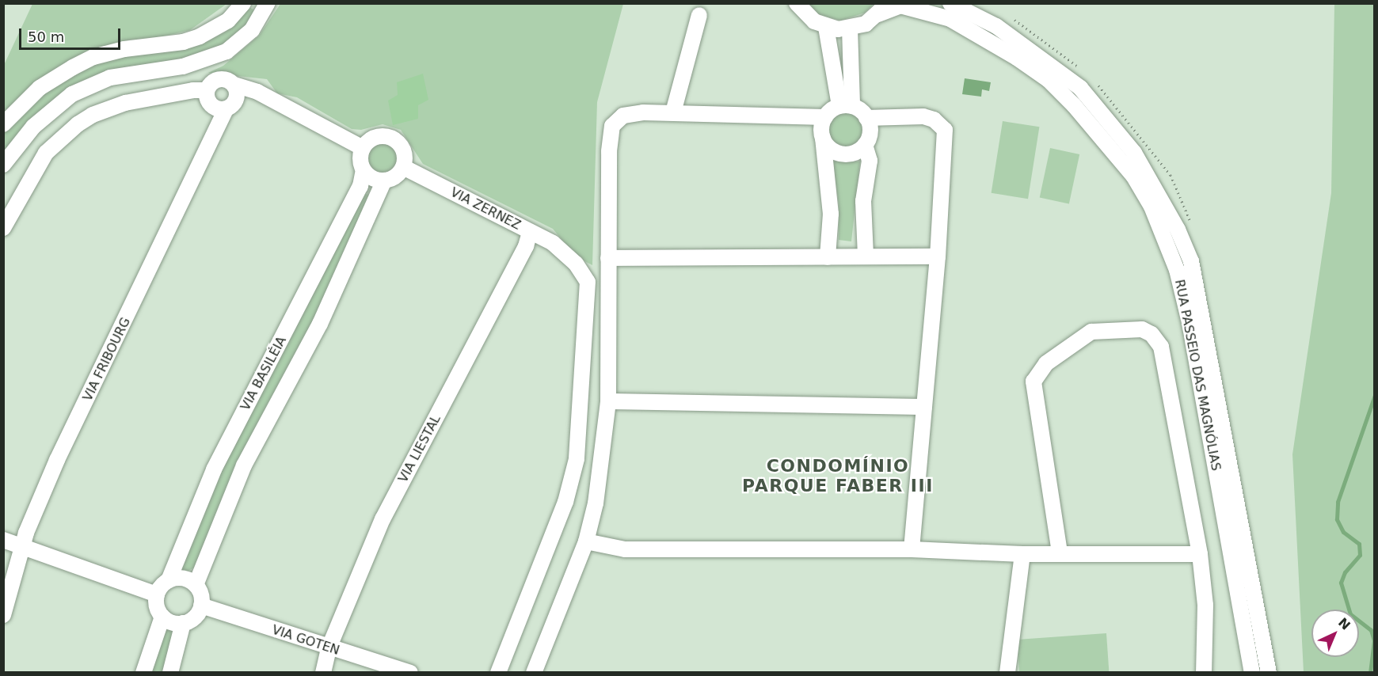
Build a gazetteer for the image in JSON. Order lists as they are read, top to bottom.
{
  "streets": {
    "street": [
      "VIA ZERNEZ",
      "VIA FRIBOURG",
      "VIA BASILÉIA",
      "RUA PASSEIO DAS MAGNÓLIAS",
      "VIA LIESTAL",
      "VIA GOTEN"
    ]
  },
  "crossings": [
    ["VIA ZERNEZ", "VIA BASILÉIA"],
    ["VIA ZERNEZ", "VIA LIESTAL"],
    ["VIA BASILÉIA", "VIA GOTEN"],
    ["VIA LIESTAL", "VIA GOTEN"]
  ],
  "districts": ["CONDOMÍNIO PARQUE FABER III"],
  "scale_bar": "50 m",
  "north": "top right"
}
